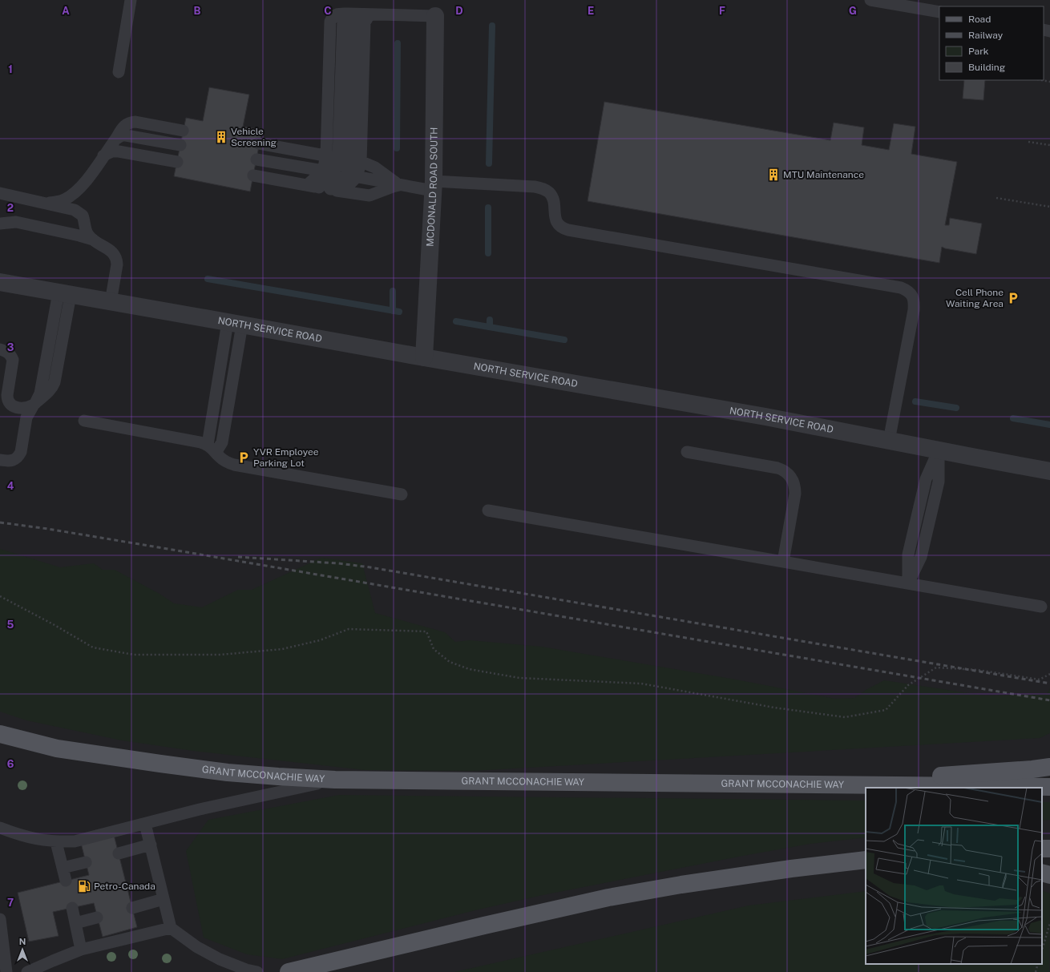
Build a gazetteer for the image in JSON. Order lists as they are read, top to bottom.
{
  "streets": {
    "main road": ["GRANT MCCONACHIE WAY"],
    "street": ["MCDONALD ROAD SOUTH", "NORTH SERVICE ROAD"]
  },
  "crossings": [
    ["MCDONALD ROAD SOUTH", "NORTH SERVICE ROAD"]
  ],
  "places": {
    "building": ["Vehicle Screening", "MTU Maintenance"],
    "parking": ["Cell Phone Waiting Area", "YVR Employee Parking Lot"],
    "fuel station": ["Petro-Canada"]
  },
  "legend": [
    "Road",
    "Railway",
    "Park",
    "Building"
  ],
  "north": "top",
  "grid": {
    "columns": [
      "A",
      "B",
      "C",
      "D",
      "E",
      "F",
      "G"
    ],
    "rows": [
      "1",
      "2",
      "3",
      "4",
      "5",
      "6",
      "7"
    ]
  }
}
